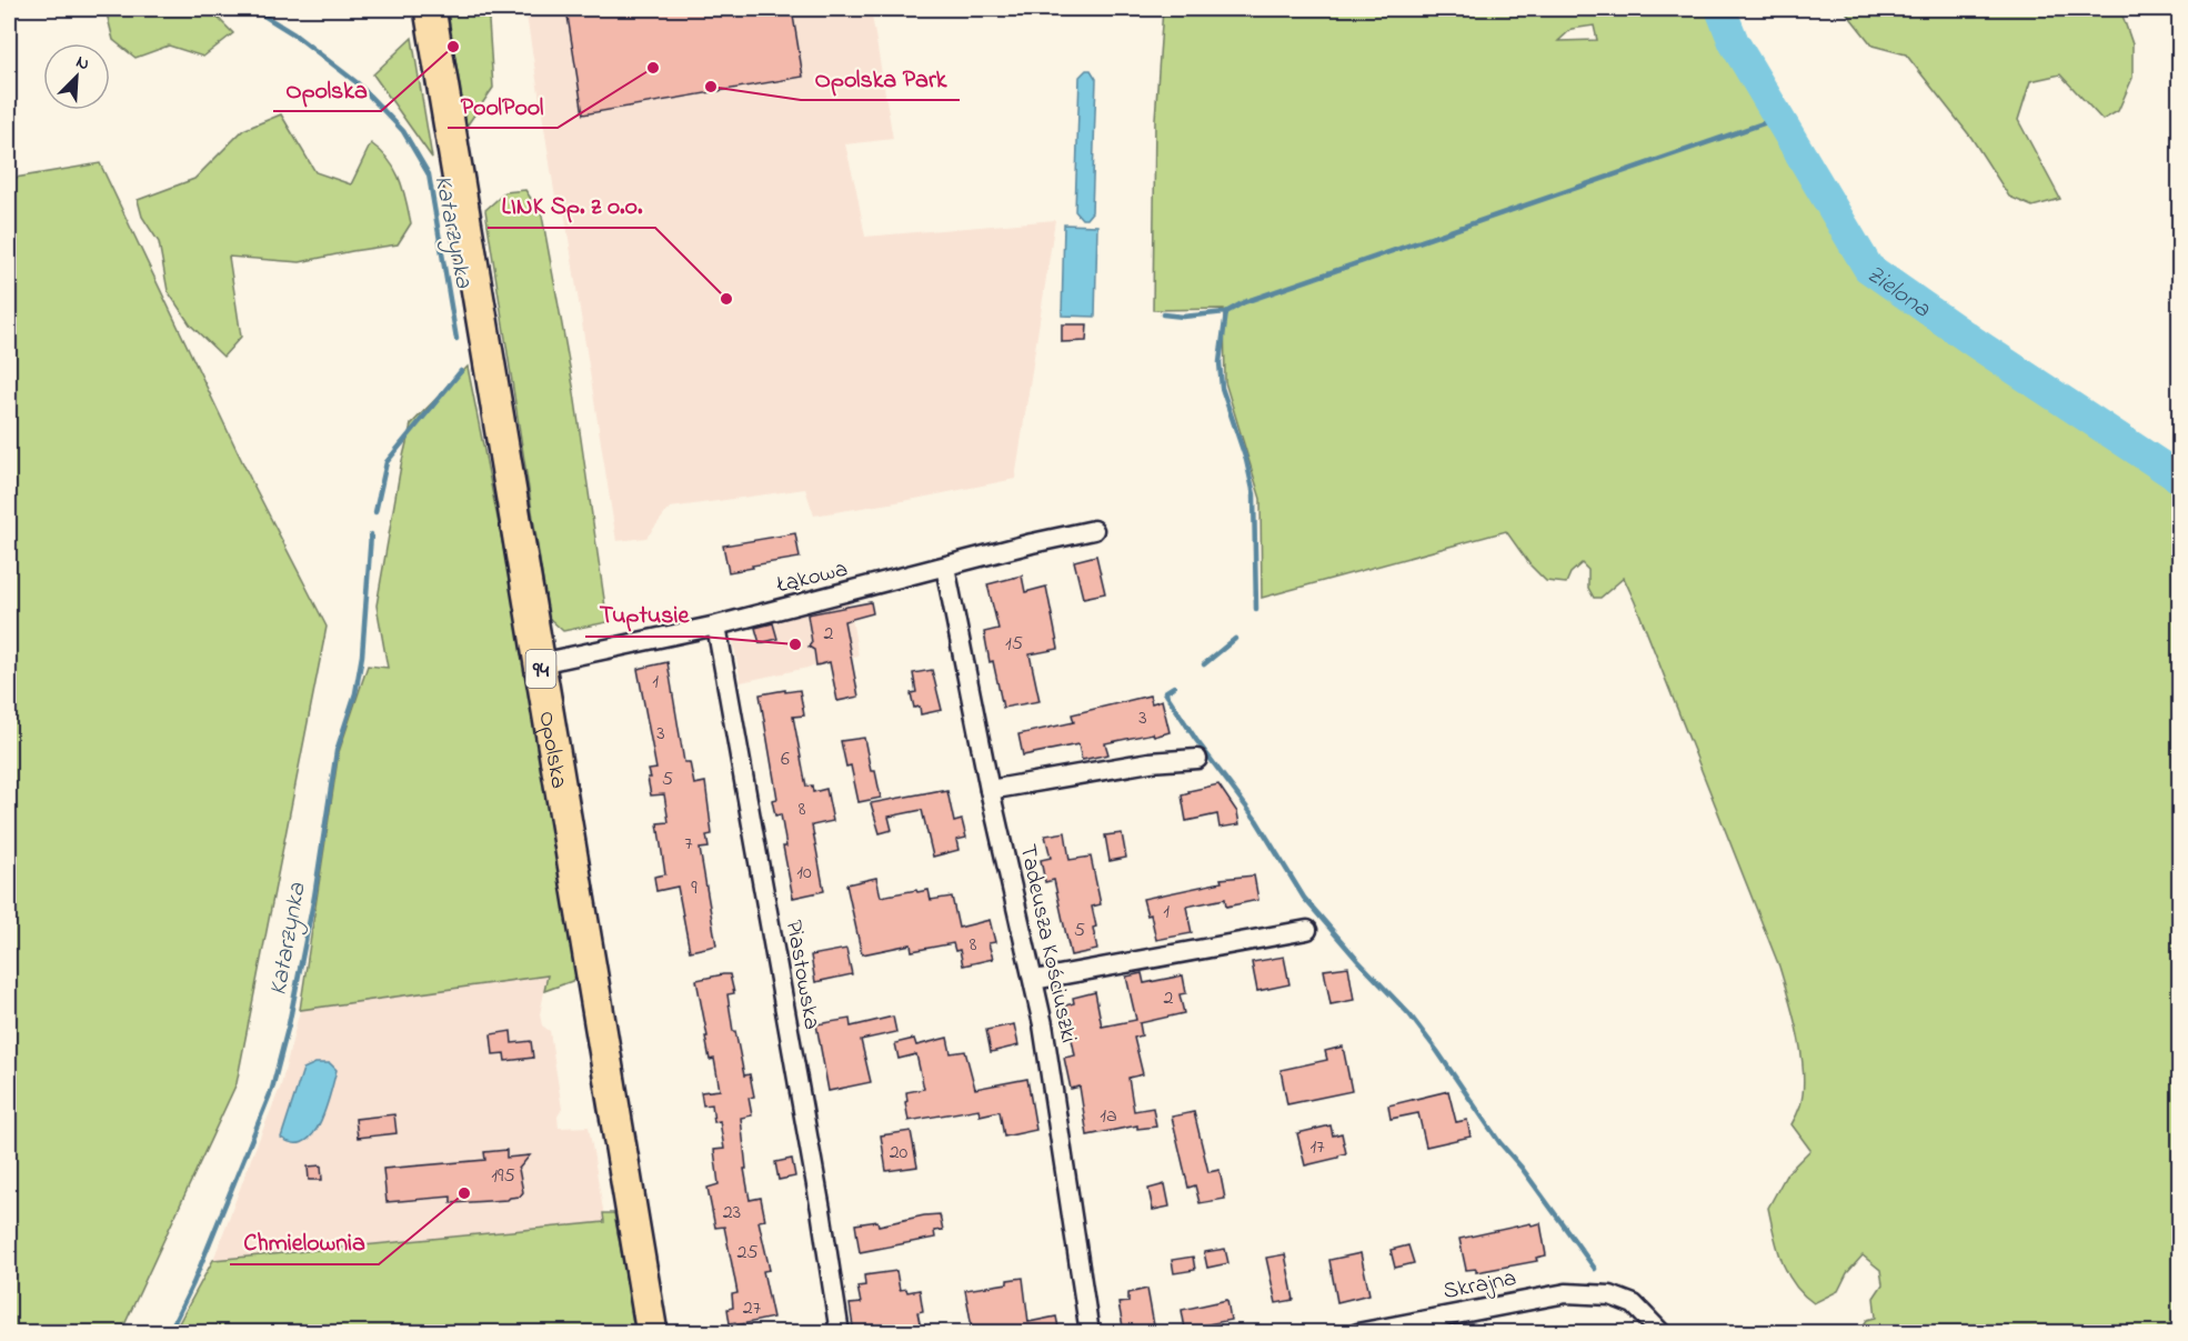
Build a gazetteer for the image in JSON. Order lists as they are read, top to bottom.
{
  "streets": {
    "main road": ["94", "Opolska"],
    "street": [
      "Łąkowa",
      "Tadeusza Kościuszki",
      "Piastowska",
      "Skrajna"
    ]
  },
  "crossings": [
    ["Łąkowa", "Opolska"],
    ["Łąkowa", "Tadeusza Kościuszki"],
    ["Łąkowa", "Piastowska"]
  ],
  "water": ["Katarzynka", "Zielona"],
  "places": [
    "Opolska",
    "PoolPool",
    "Opolska Park",
    "LINK Sp. z o.o.",
    "Tuptusie",
    "Chmielownia"
  ],
  "house_numbers": [
    "2",
    "15",
    "1",
    "3",
    "3",
    "6",
    "5",
    "8",
    "7",
    "10",
    "9",
    "1",
    "5",
    "8",
    "2",
    "1a",
    "17",
    "20",
    "195",
    "23",
    "25",
    "27"
  ],
  "north": "top right"
}
